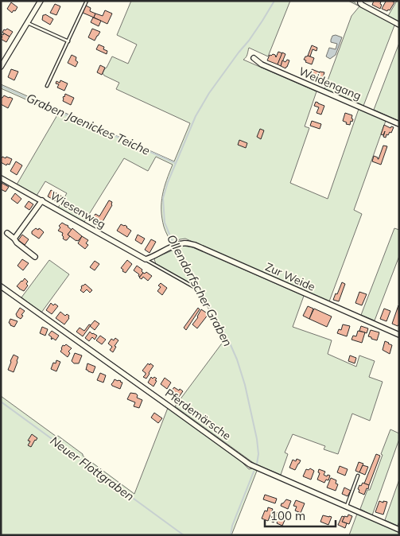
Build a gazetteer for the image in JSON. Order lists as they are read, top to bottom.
{
  "streets": {
    "street": [
      "Weidengang",
      "Wiesenweg",
      "Zur Weide",
      "Pferdemärsche"
    ]
  },
  "crossings": [
    ["Wiesenweg", "Zur Weide"]
  ],
  "water": ["Graben Jaenickes Teiche", "Ollendorfscher Graben", "Neuer Flottgraben"],
  "scale_bar": "100 m"
}
